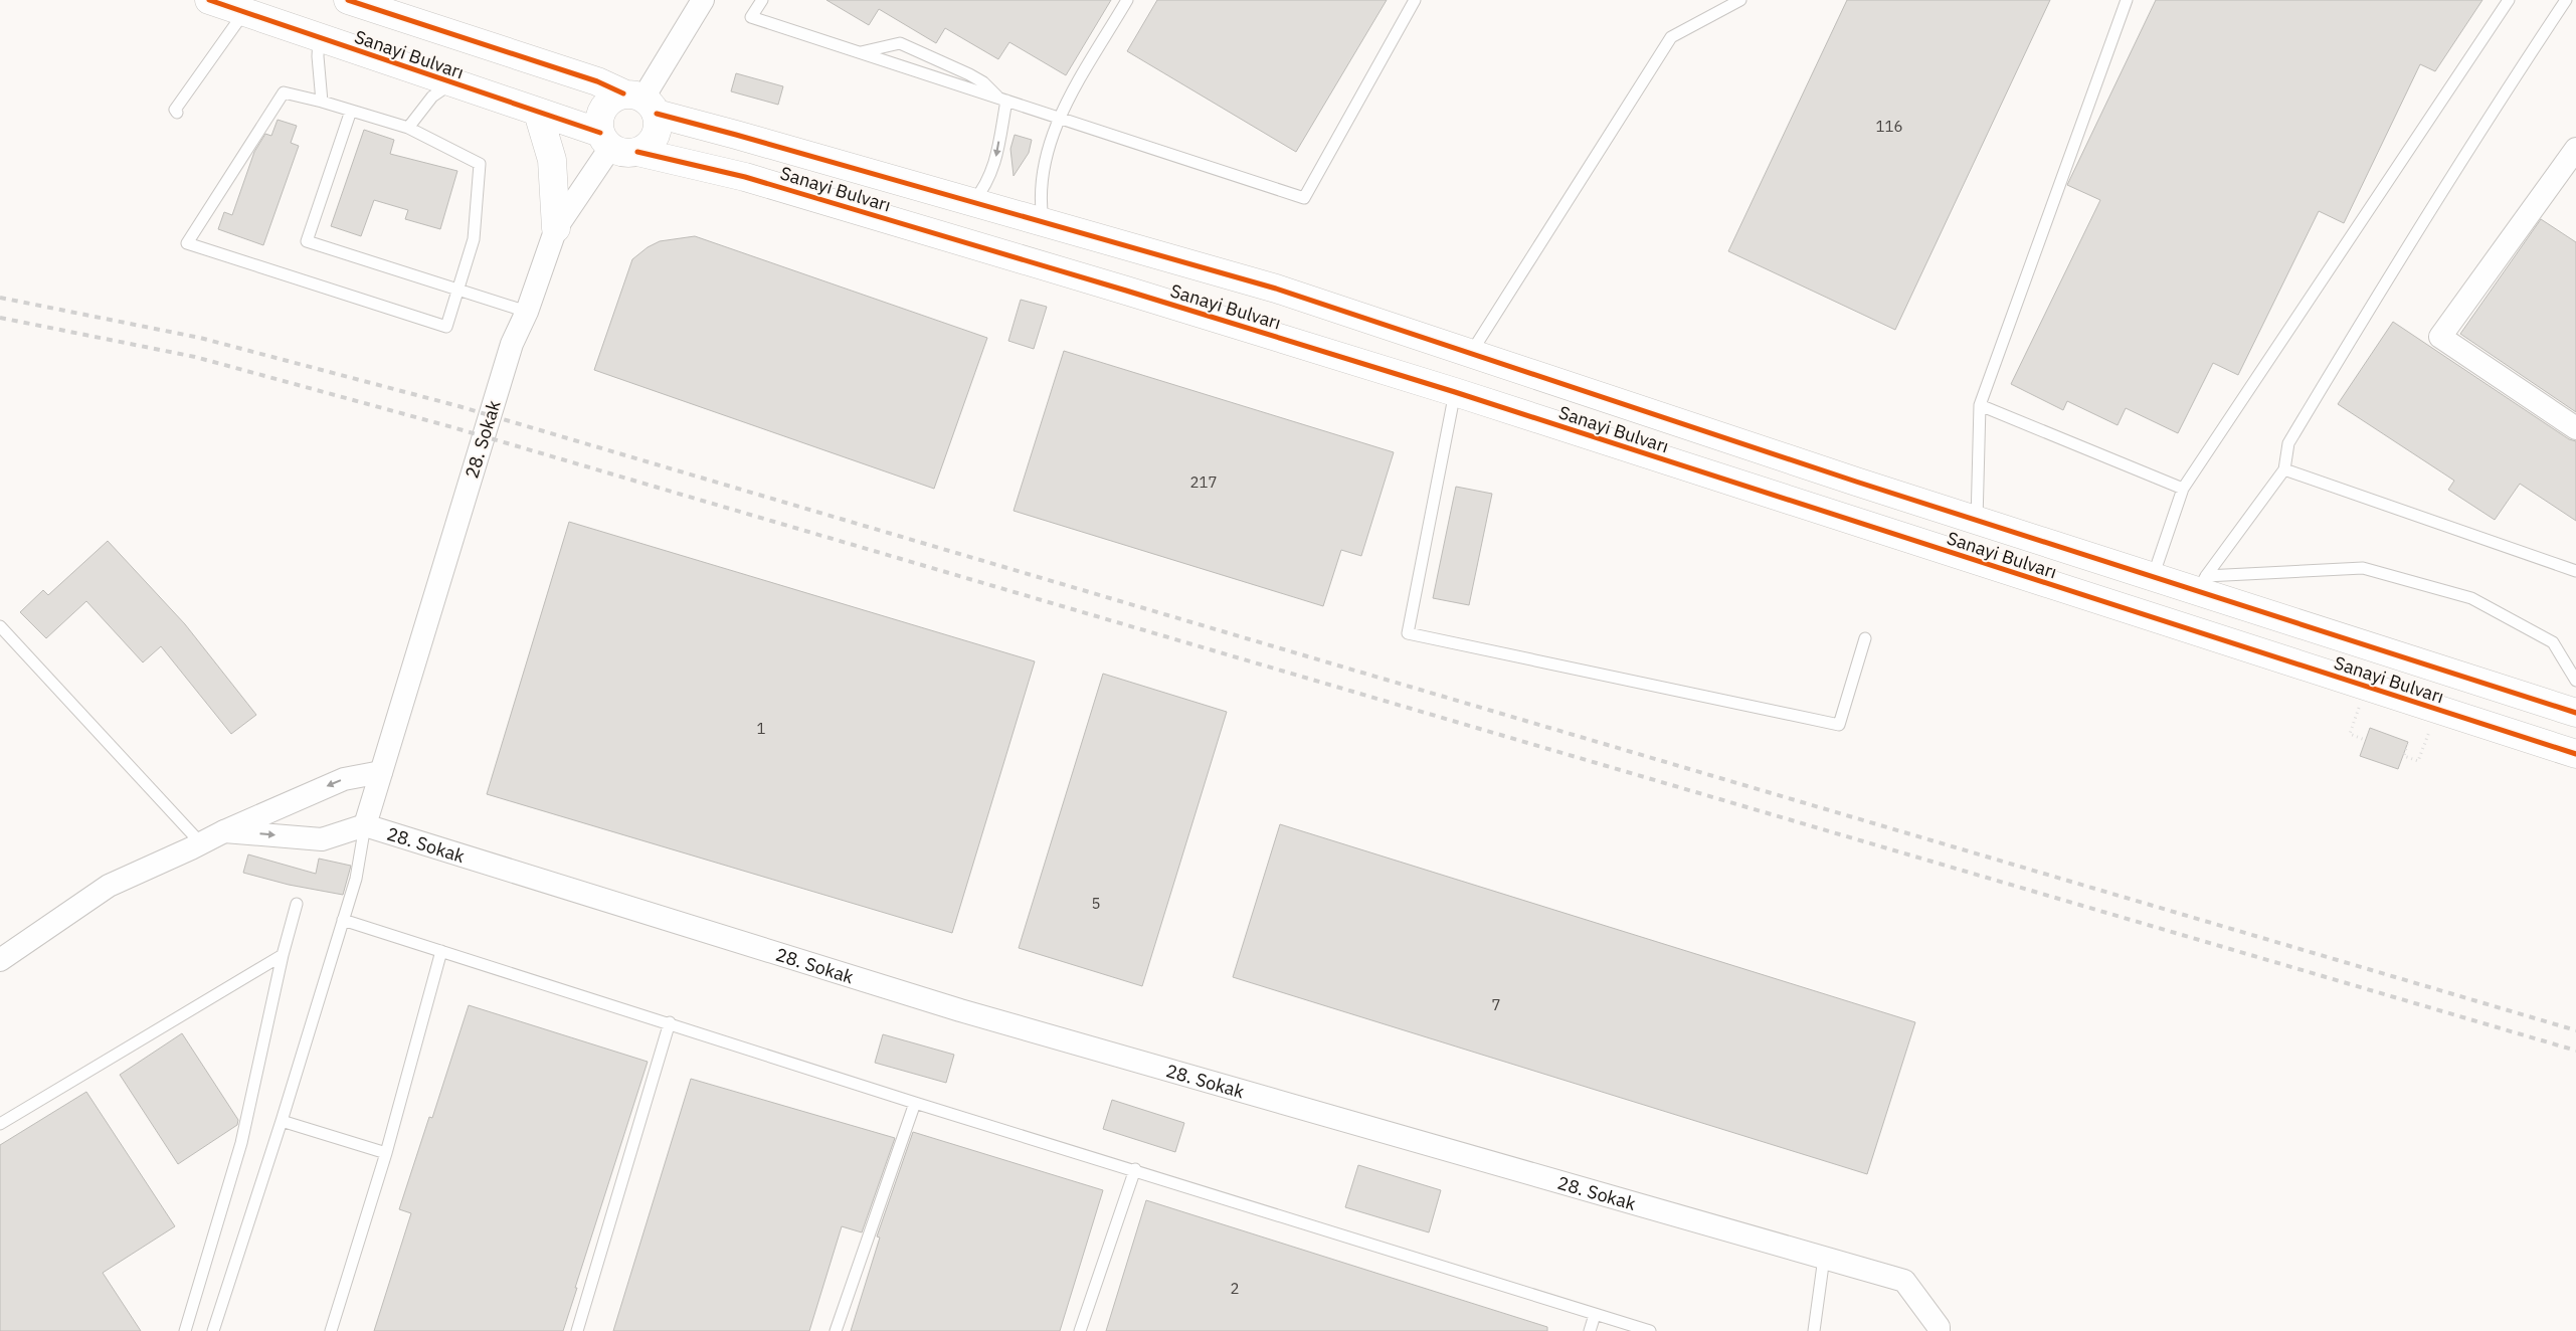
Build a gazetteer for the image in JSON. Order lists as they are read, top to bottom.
{
  "streets": {
    "main road": ["Sanayi Bulvarı"],
    "street": ["28. Sokak"]
  },
  "crossings": [
    ["Sanayi Bulvarı", "28. Sokak"]
  ],
  "house_numbers": [
    "116",
    "217",
    "1",
    "5",
    "7",
    "2"
  ]
}
